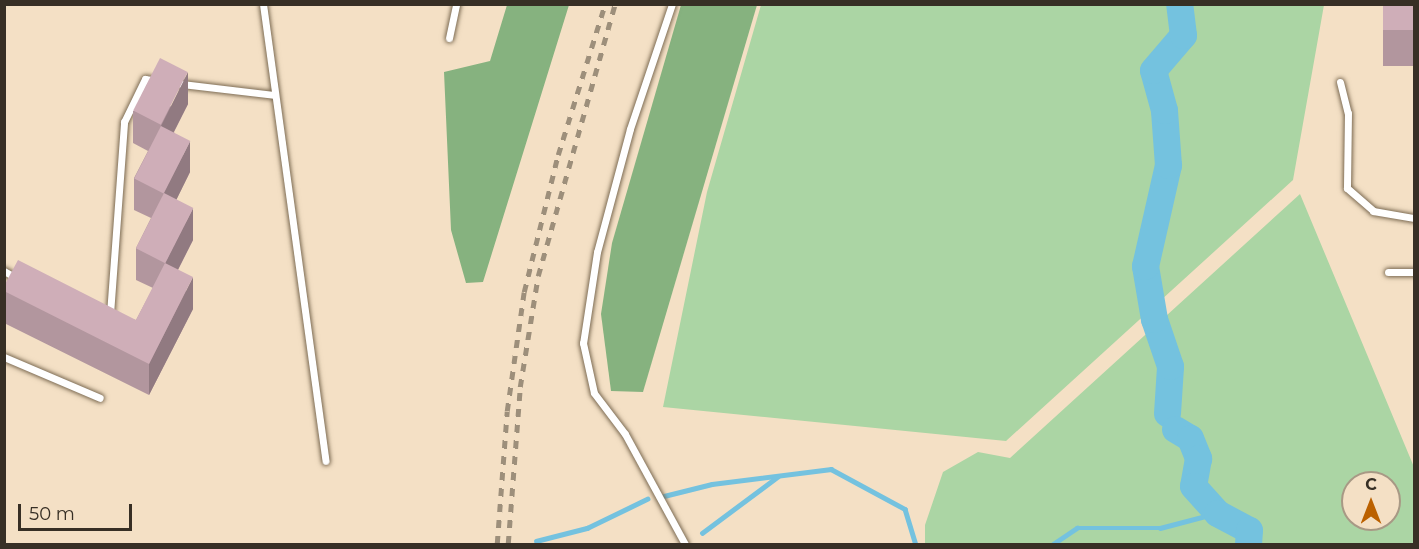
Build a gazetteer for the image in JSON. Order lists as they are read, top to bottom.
{
  "scale_bar": "50 m",
  "north": "top"
}
